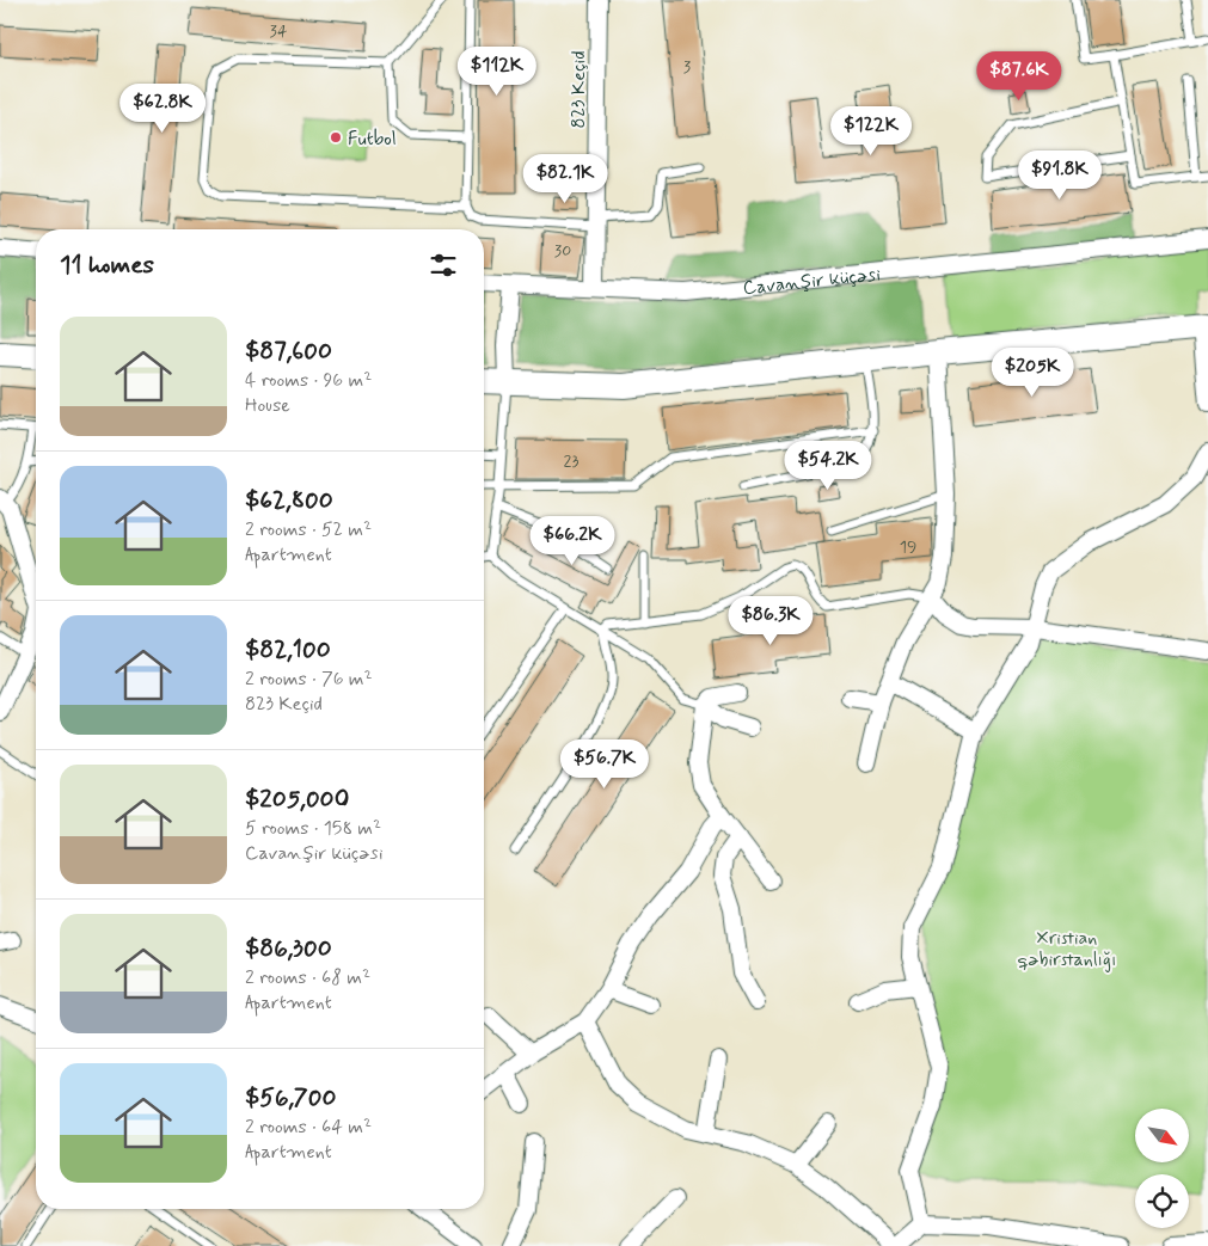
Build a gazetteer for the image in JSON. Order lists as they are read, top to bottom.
{
  "streets": {
    "street": ["823 Keçid", "Cavanşir küçəsi"]
  },
  "crossings": [
    ["823 Keçid", "Cavanşir küçəsi"]
  ],
  "parks": ["Xristian qəbirstanlığı"],
  "places": ["Futbol"],
  "house_numbers": [
    "34",
    "3",
    "30",
    "23",
    "19"
  ],
  "north": "bottom right",
  "page": {
    "price": [
      "$112K",
      "$87.6K",
      "$62.8K",
      "$122K",
      "$91.8K",
      "$82.1K",
      "$205K",
      "$54.2K",
      "$66.2K",
      "$86.3K",
      "$56.7K"
    ],
    "heading": "11 homes",
    "list": [
      {
        "name": "$87,600",
        "note": "4 rooms · 96 m² · House"
      },
      {
        "name": "$62,800",
        "note": "2 rooms · 52 m² · Apartment"
      },
      {
        "name": "$82,100",
        "note": "2 rooms · 76 m² · 823 Keçid"
      },
      {
        "name": "$205,000",
        "note": "5 rooms · 158 m² · Cavanşir küçəsi"
      },
      {
        "name": "$86,300",
        "note": "2 rooms · 68 m² · Apartment"
      },
      {
        "name": "$56,700",
        "note": "2 rooms · 64 m² · Apartment"
      }
    ]
  }
}
